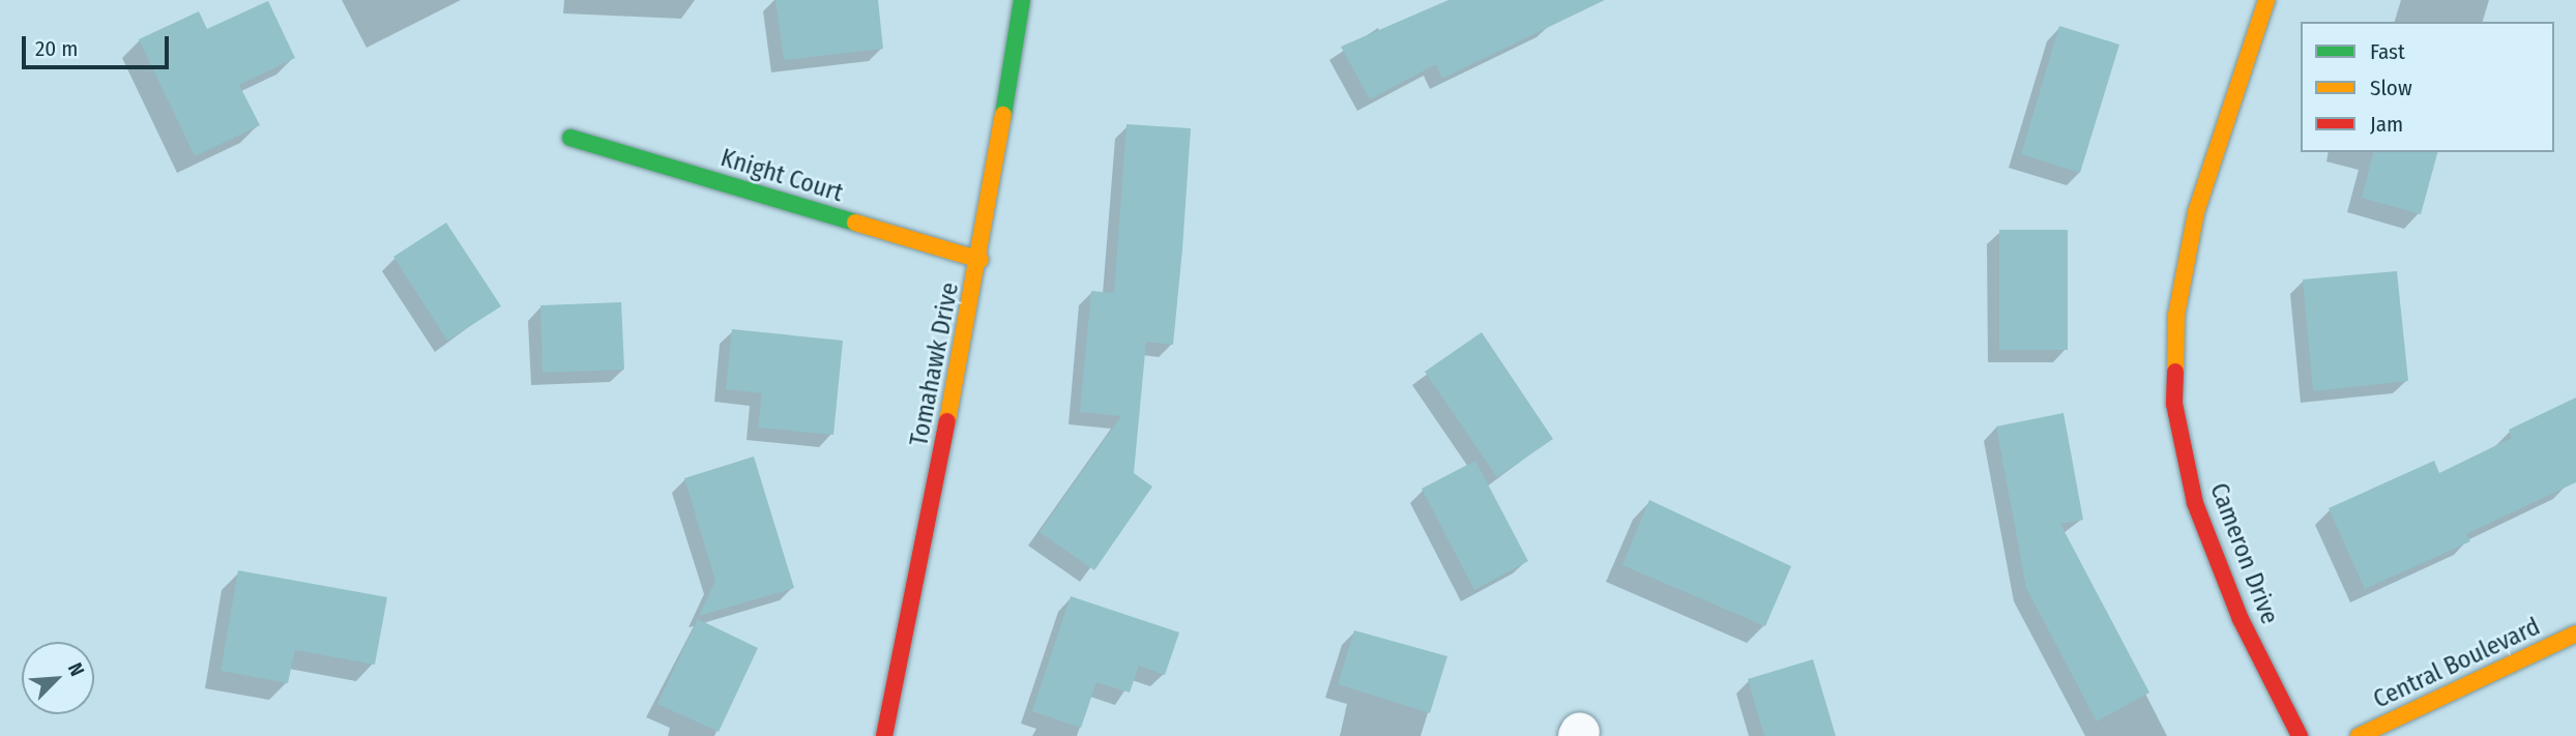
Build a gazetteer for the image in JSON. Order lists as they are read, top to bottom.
{
  "streets": {
    "street": [
      "Knight Court",
      "Tomahawk Drive",
      "Cameron Drive",
      "Central Boulevard"
    ]
  },
  "crossings": [
    ["Knight Court", "Tomahawk Drive"]
  ],
  "legend": ["Fast", "Slow", "Jam"],
  "scale_bar": "20 m",
  "north": "top right"
}
